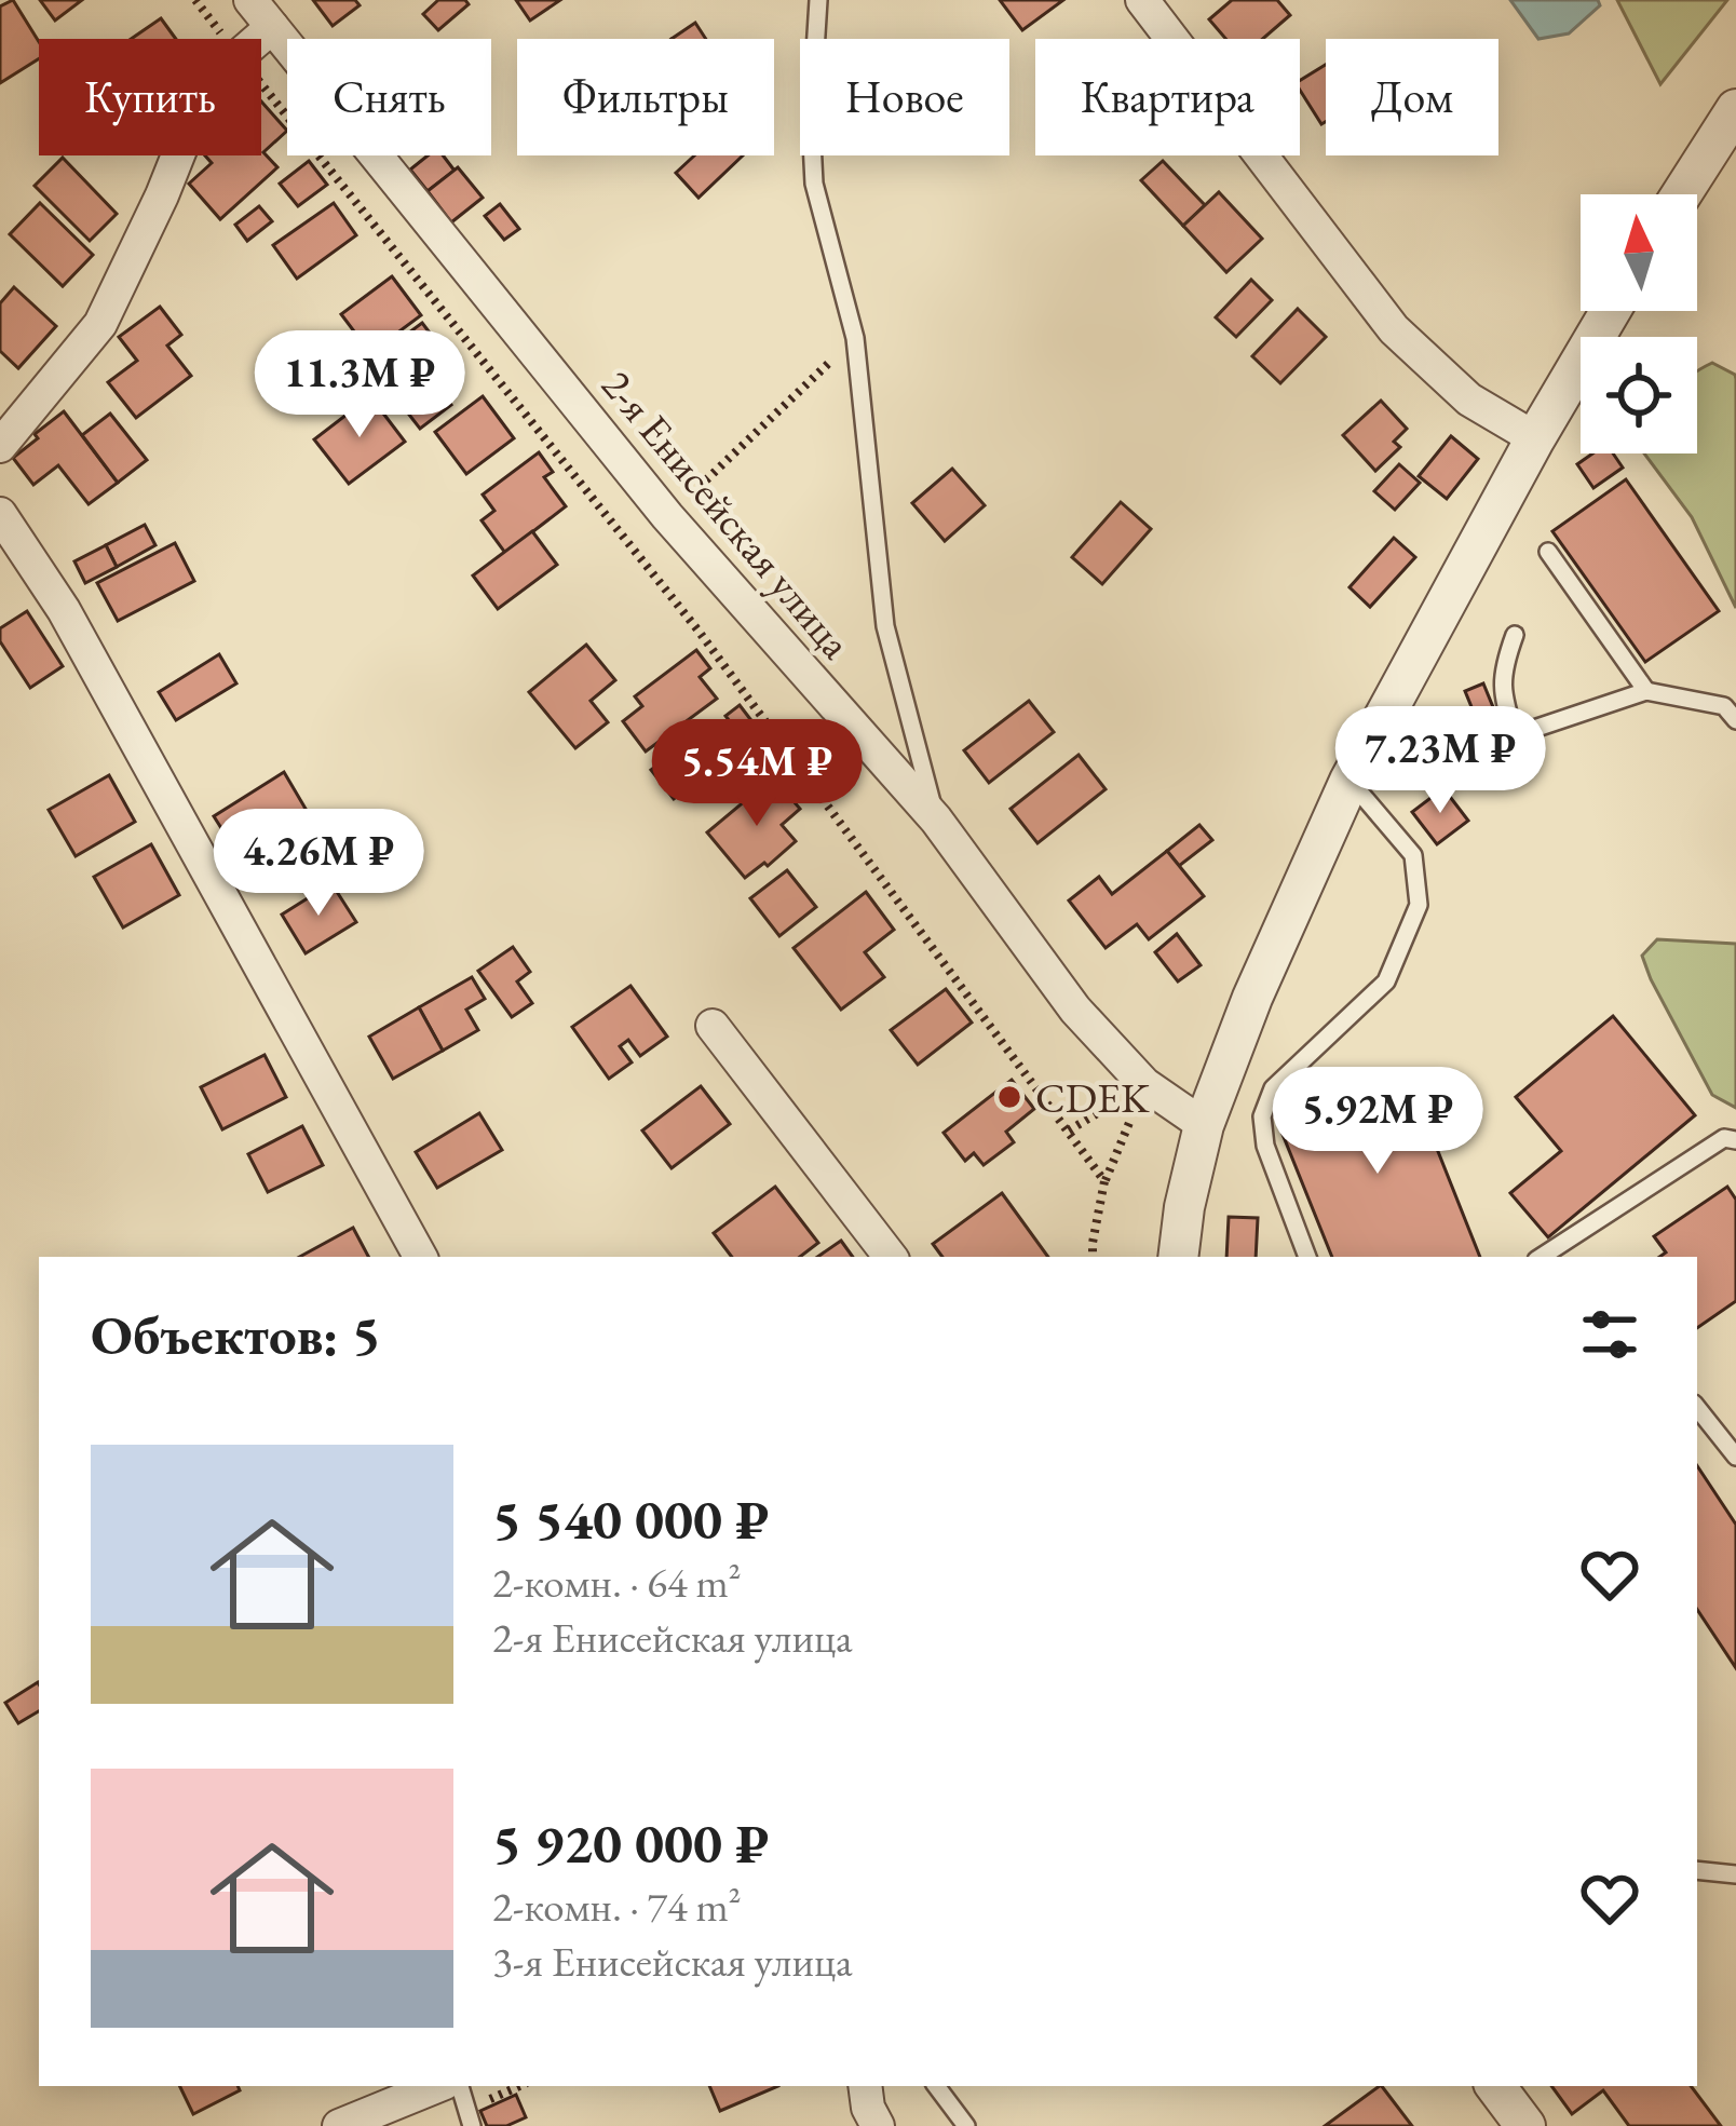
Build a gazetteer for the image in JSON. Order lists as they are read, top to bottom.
{
  "streets": {
    "street": ["2-я Енисейская улица"]
  },
  "places": ["CDEK"],
  "north": "top",
  "page": {
    "chip": [
      "Купить",
      "Снять",
      "Фильтры",
      "Новое",
      "Квартира",
      "Дом"
    ],
    "price": [
      "11.3M ₽",
      "7.23M ₽",
      "5.54M ₽",
      "4.26M ₽",
      "5.92M ₽"
    ],
    "heading": "Объектов: 5",
    "list": [
      {
        "name": "5 540 000 ₽",
        "note": "2-комн. · 64 m² · 2-я Енисейская улица"
      },
      {
        "name": "5 920 000 ₽",
        "note": "2-комн. · 74 m² · 3-я Енисейская улица"
      }
    ]
  }
}
